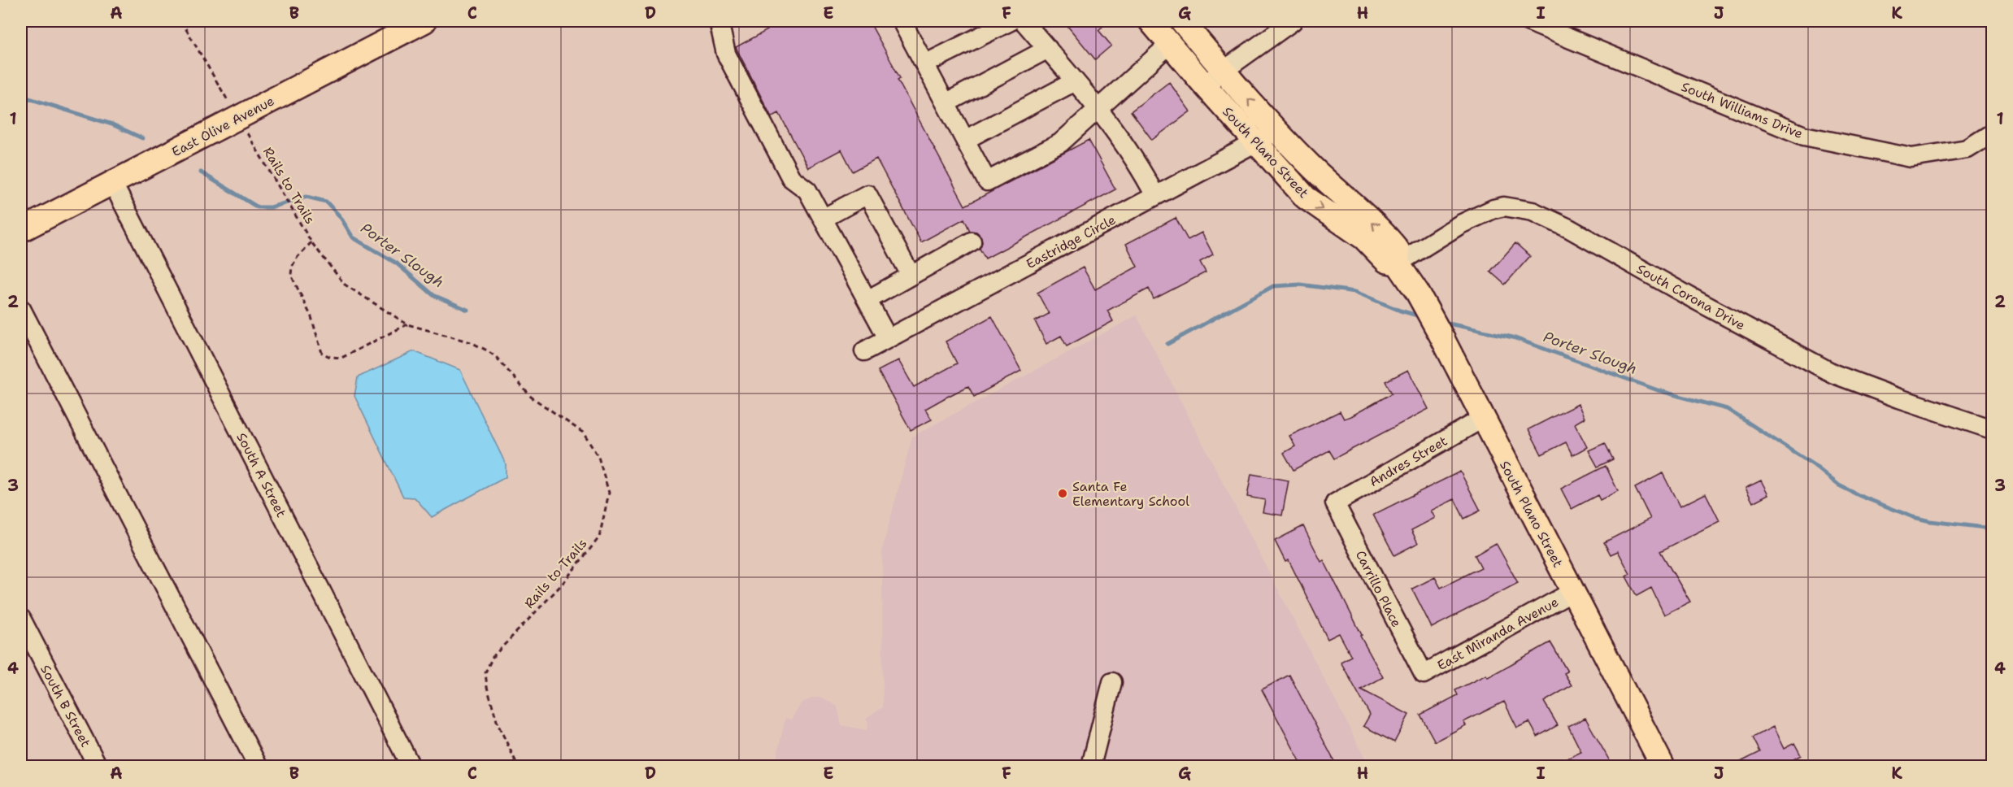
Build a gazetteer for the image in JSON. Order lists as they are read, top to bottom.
{
  "streets": {
    "main road": ["East Olive Avenue", "South Plano Street"],
    "street": [
      "South Williams Drive",
      "Eastridge Circle",
      "South Corona Drive",
      "Andres Street",
      "South A Street",
      "Carrillo Place",
      "East Miranda Avenue",
      "South B Street"
    ],
    "path": ["Rails to Trails"]
  },
  "crossings": [
    ["East Olive Avenue", "South A Street"],
    ["South Plano Street", "Eastridge Circle"],
    ["South Plano Street", "South Corona Drive"],
    ["South Plano Street", "Andres Street"],
    ["South Plano Street", "East Miranda Avenue"],
    ["Andres Street", "Carrillo Place"],
    ["Carrillo Place", "East Miranda Avenue"]
  ],
  "water": ["Porter Slough"],
  "places": ["Santa Fe Elementary School"],
  "grid": {
    "columns": [
      "A",
      "B",
      "C",
      "D",
      "E",
      "F",
      "G",
      "H",
      "I",
      "J",
      "K"
    ],
    "rows": [
      "1",
      "2",
      "3",
      "4"
    ]
  }
}
